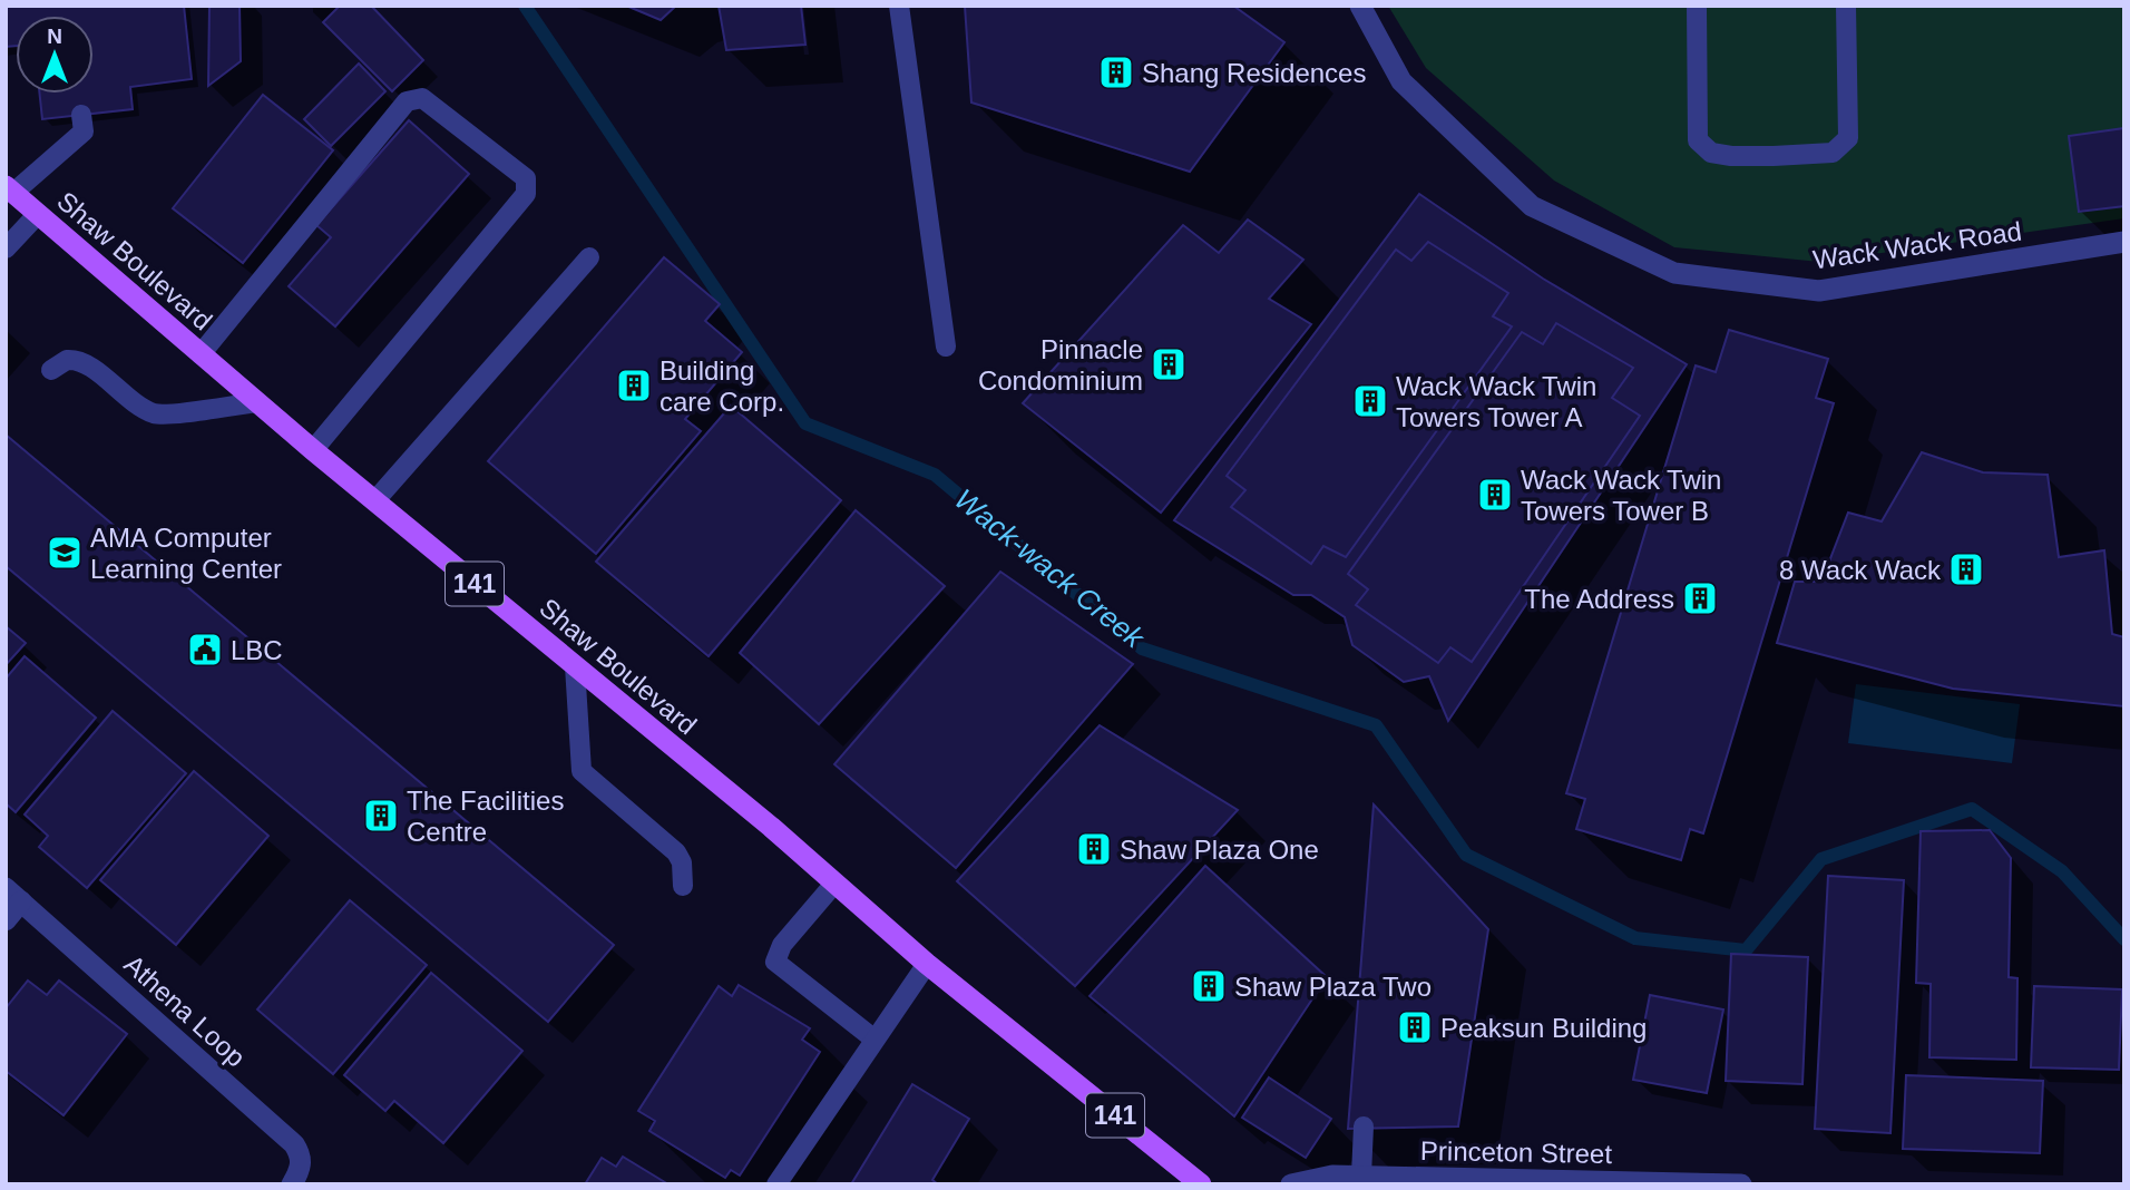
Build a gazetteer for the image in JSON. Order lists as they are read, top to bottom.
{
  "streets": {
    "main road": ["Shaw Boulevard", "141"],
    "street": ["Wack Wack Road", "Athena Loop", "Princeton Street"]
  },
  "water": ["Wack-wack Creek"],
  "places": {
    "building": [
      "Shang Residences",
      "Pinnacle Condominium",
      "Building care Corp.",
      "Wack Wack Twin Towers Tower A",
      "Wack Wack Twin Towers Tower B",
      "8 Wack Wack",
      "The Address",
      "The Facilities Centre",
      "Shaw Plaza One",
      "Shaw Plaza Two",
      "Peaksun Building"
    ],
    "school or university": ["AMA Computer Learning Center"],
    "public building": ["LBC"]
  },
  "north": "top"
}
